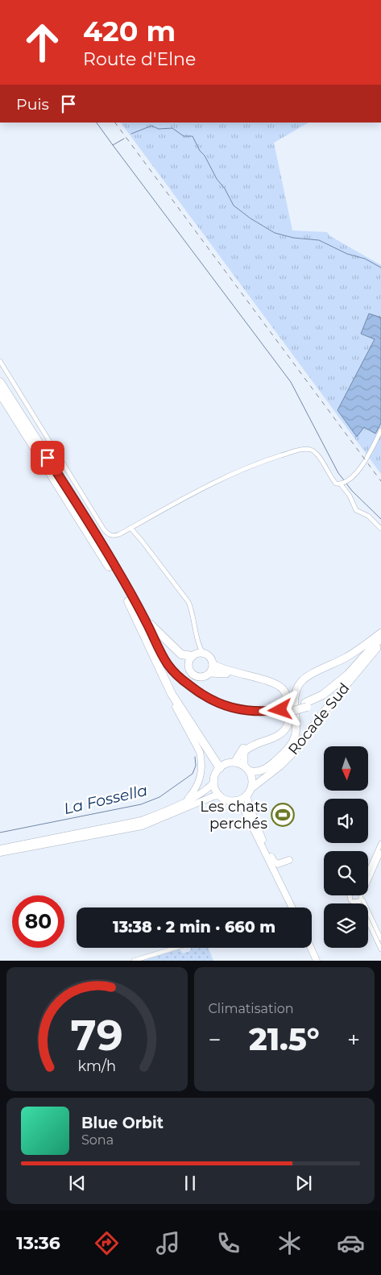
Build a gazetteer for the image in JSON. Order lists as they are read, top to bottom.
{
  "streets": {
    "main road": ["Rocade Sud"]
  },
  "water": ["La Fossella"],
  "places": {
    "sports": ["Les chats perchés"]
  },
  "north": "bottom",
  "page": {
    "turn": ["420 m", "Route d'Elne"],
    "then": "Puis",
    "limit": "80",
    "trip": "13:38 · 2 min · 660 m",
    "tile": "Climatisation",
    "heat": ["−", "21.5°", "+"],
    "song": ["Blue Orbit", "Sona"],
    "tabs": "13:36",
    "gauge": ["79", "km/h"]
  }
}
